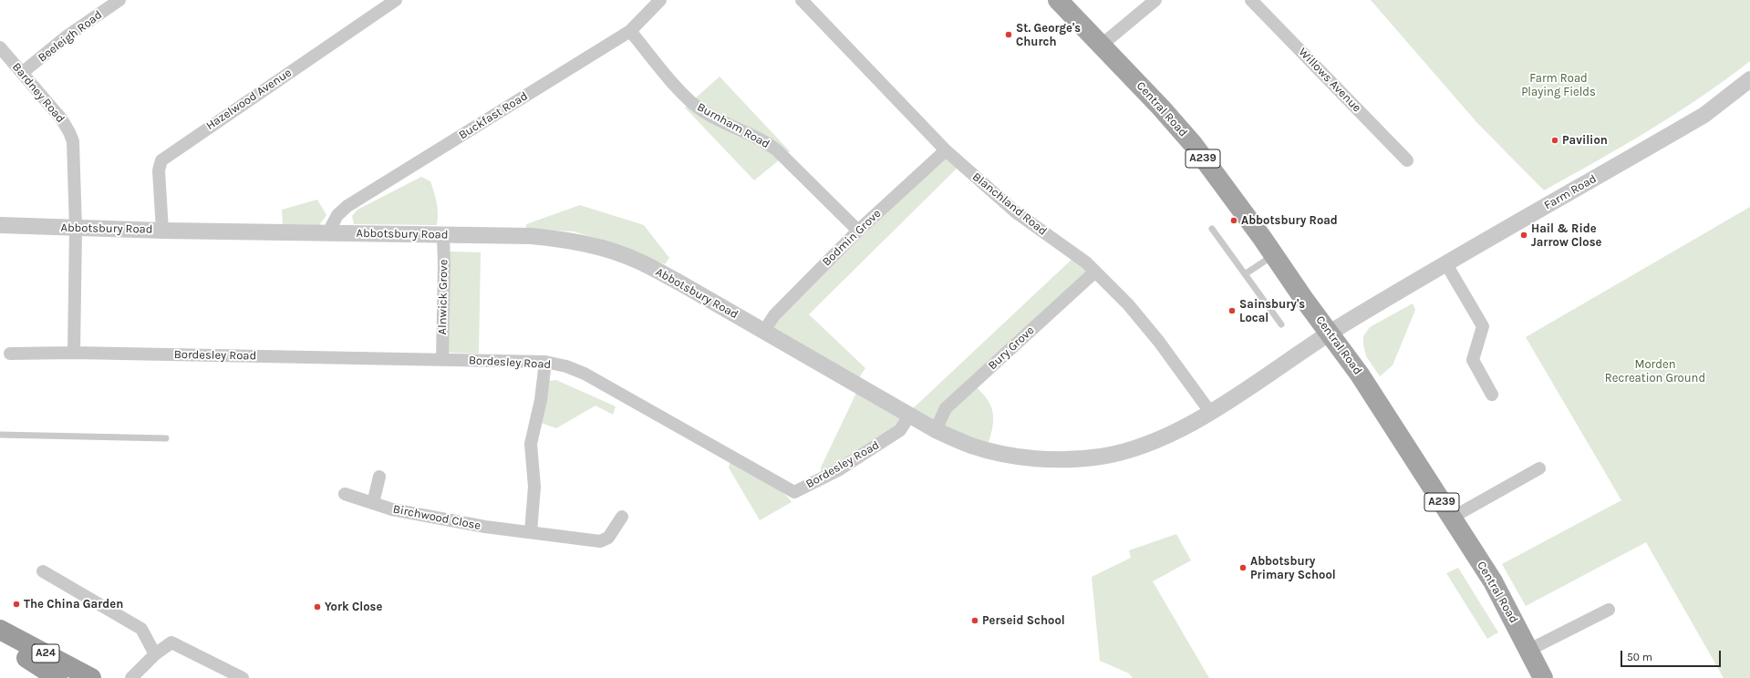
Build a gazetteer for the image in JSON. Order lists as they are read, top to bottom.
{
  "streets": {
    "highway": ["A24"],
    "main road": ["Central Road", "A239"],
    "street": [
      "Beeleigh Road",
      "Willows Avenue",
      "Bardney Road",
      "Hazelwood Avenue",
      "Buckfast Road",
      "Burnham Road",
      "Farm Road",
      "Blanchland Road",
      "Abbotsbury Road",
      "Bodmin Grove",
      "Alnwick Grove",
      "Bury Grove",
      "Bordesley Road",
      "Birchwood Close"
    ]
  },
  "crossings": [
    ["Beeleigh Road", "Bardney Road"],
    ["Bardney Road", "Abbotsbury Road"],
    ["Hazelwood Avenue", "Abbotsbury Road"],
    ["Central Road", "Farm Road"],
    ["Central Road", "Abbotsbury Road"],
    ["Buckfast Road", "Burnham Road"],
    ["Buckfast Road", "Abbotsbury Road"],
    ["Burnham Road", "Bodmin Grove"],
    ["Farm Road", "Abbotsbury Road"],
    ["Blanchland Road", "Abbotsbury Road"],
    ["Blanchland Road", "Bodmin Grove"],
    ["Blanchland Road", "Bury Grove"],
    ["Abbotsbury Road", "Bodmin Grove"],
    ["Abbotsbury Road", "Alnwick Grove"],
    ["Abbotsbury Road", "Bury Grove"],
    ["Abbotsbury Road", "Bordesley Road"],
    ["Alnwick Grove", "Bordesley Road"]
  ],
  "parks": ["Farm Road Playing Fields", "Morden Recreation Ground"],
  "places": [
    "St. George's Church",
    "Pavilion",
    "Abbotsbury Road",
    "Hail & Ride Jarrow Close",
    "Sainsbury's Local",
    "Abbotsbury Primary School",
    "The China Garden",
    "York Close",
    "Perseid School"
  ],
  "scale_bar": "50 m"
}
